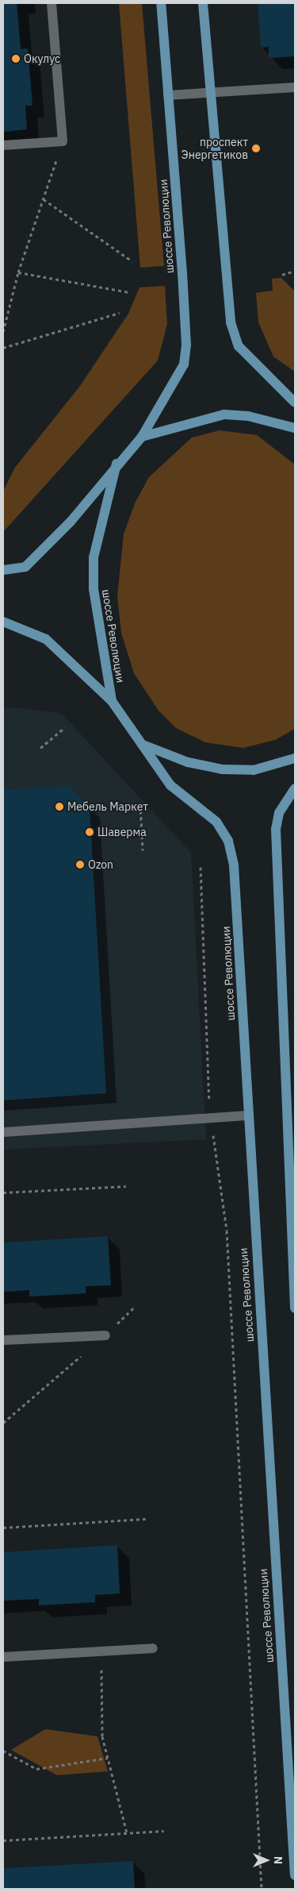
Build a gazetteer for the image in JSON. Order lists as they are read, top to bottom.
{
  "streets": {
    "main road": ["шоссе Революции"]
  },
  "places": [
    "Окулус",
    "проспект Энергетиков",
    "Мебель Маркет",
    "Шаверма",
    "Ozon"
  ],
  "north": "right"
}
